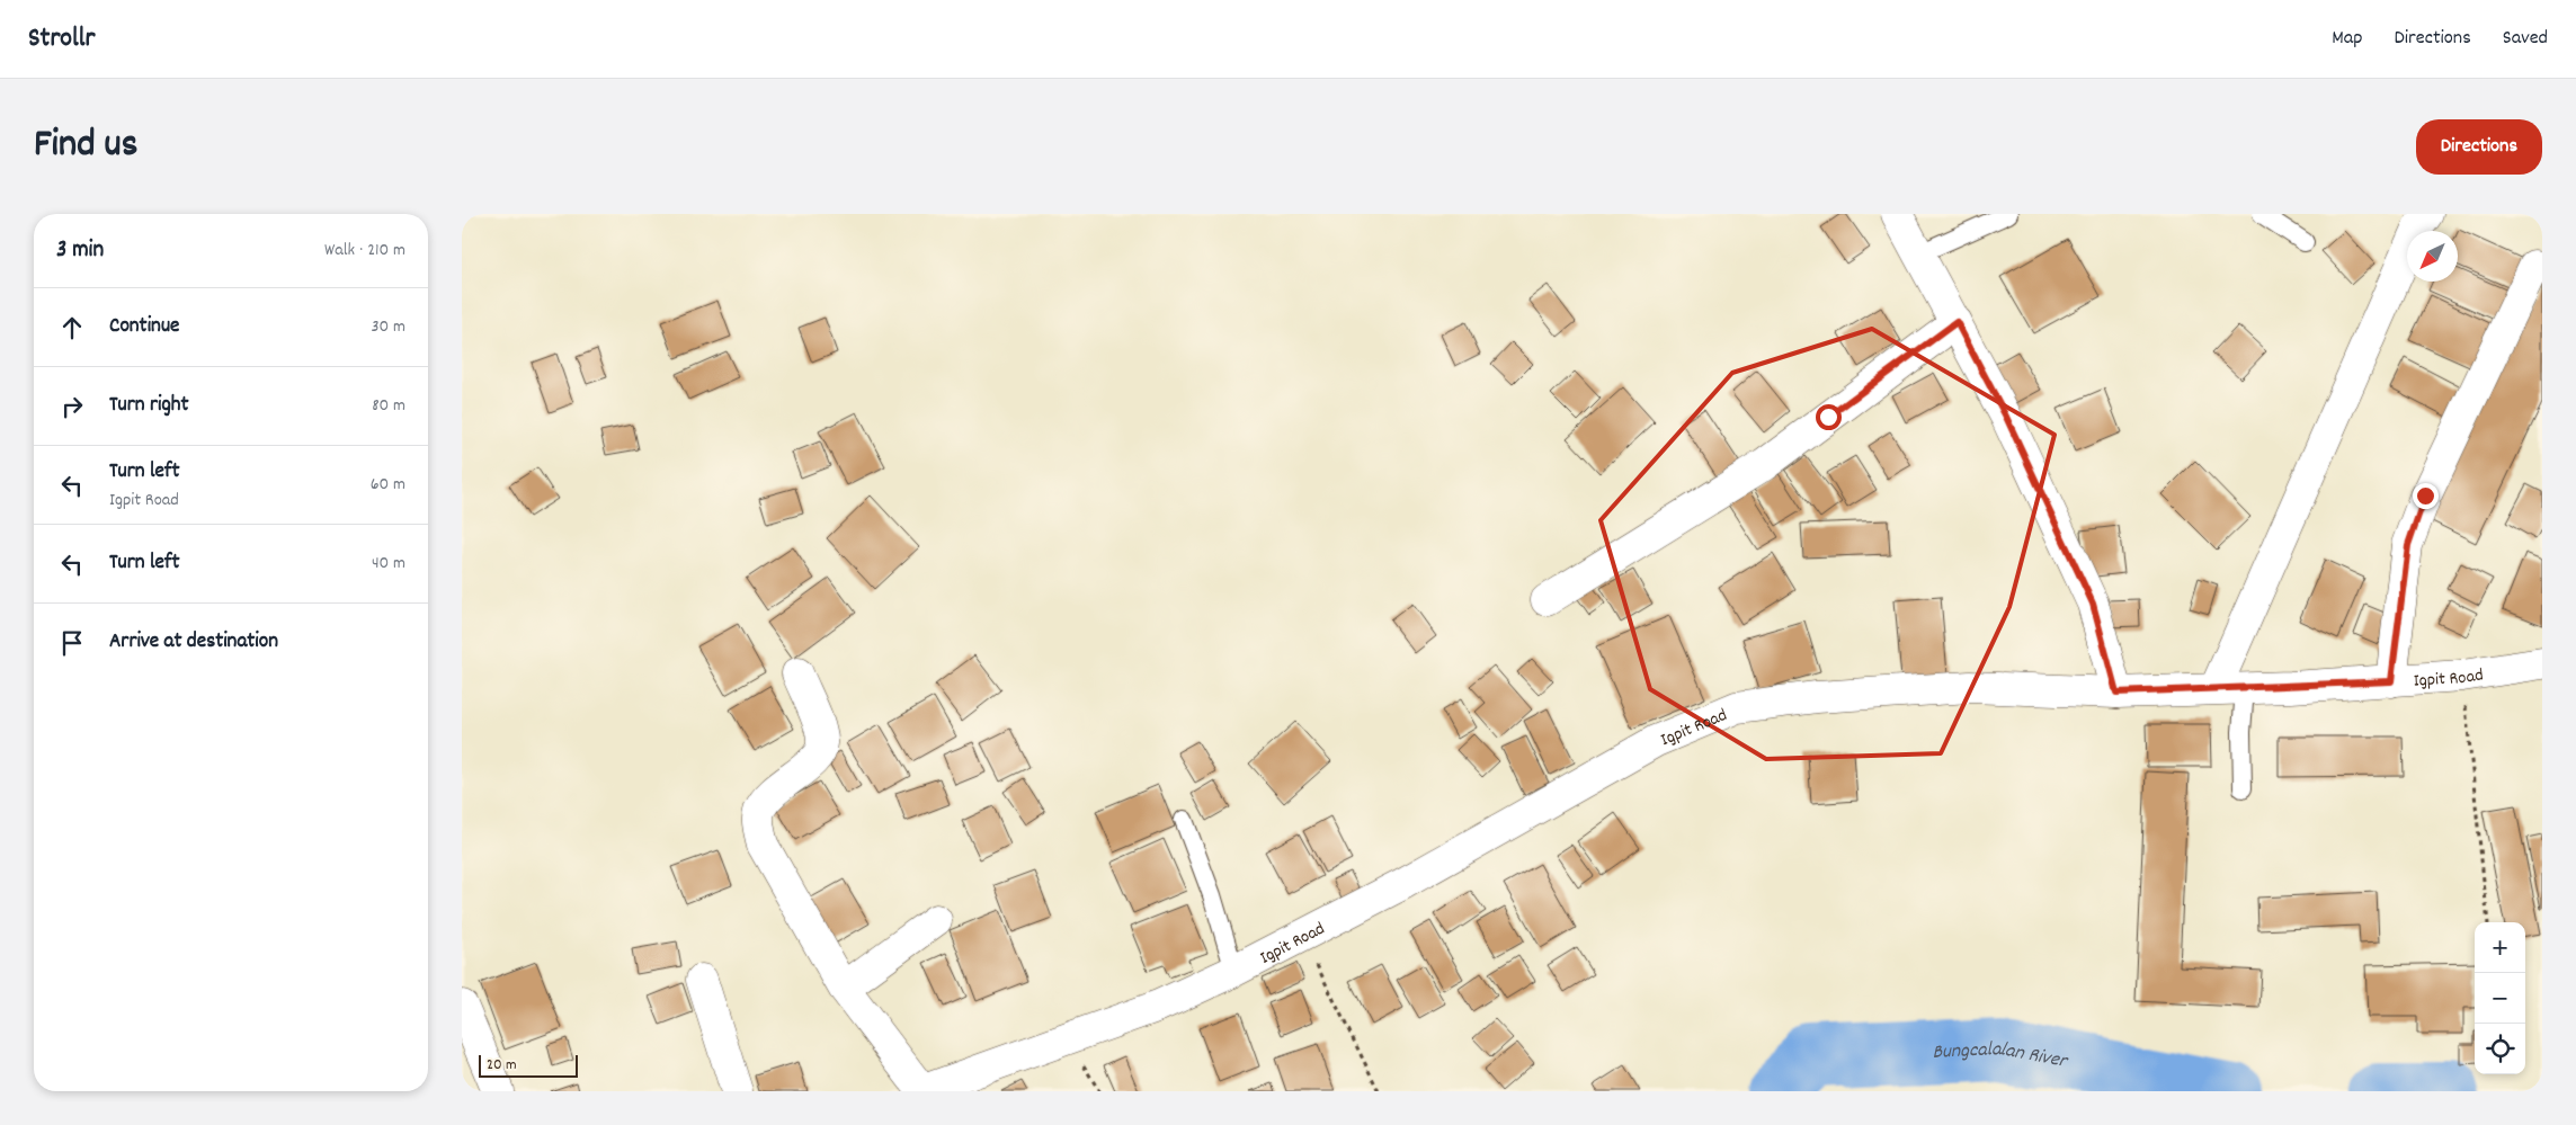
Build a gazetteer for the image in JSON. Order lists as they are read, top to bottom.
{
  "streets": {
    "street": ["Igpit Road"]
  },
  "water": ["Bungcalalan River"],
  "scale_bar": "20 m",
  "north": "bottom left",
  "page": {
    "header": "Strollr",
    "nav": ["Map", "Directions", "Saved"],
    "title": "Find us",
    "buttons": "Directions",
    "heading": ["3 min", "Walk · 210 m"],
    "list": [
      ["Continue", "30 m"],
      ["Turn right", "80 m"],
      ["Turn left", "Igpit Road", "60 m"],
      ["Turn left", "40 m"],
      "Arrive at destination"
    ],
    "map_buttons": ["+", "−"],
    "scale": "20 m"
  }
}
